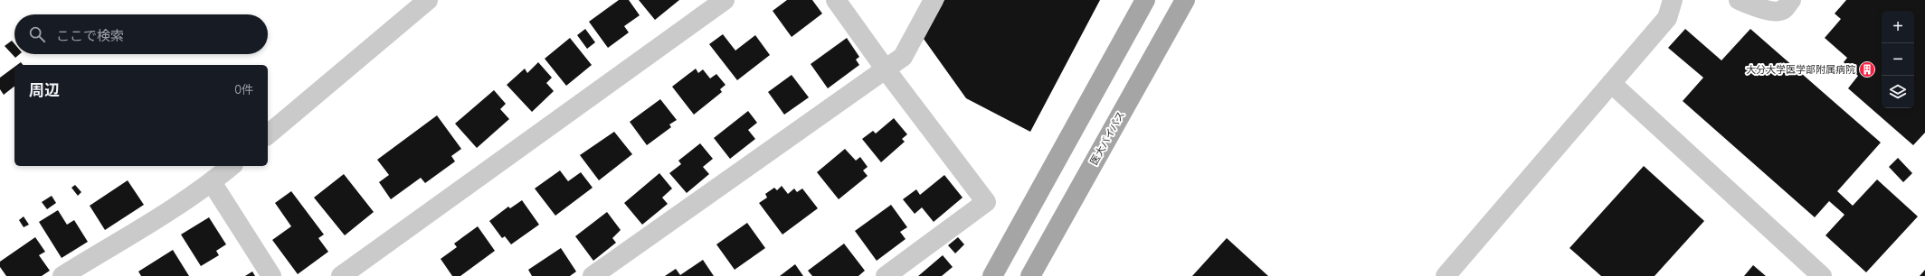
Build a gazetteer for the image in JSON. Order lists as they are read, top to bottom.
{
  "streets": {
    "main road": ["医大バイパス"]
  },
  "places": {
    "building": ["大分大学医学部附属病院"]
  },
  "page": {
    "map_buttons": ["+", "−"],
    "search": "ここで検索",
    "heading": ["周辺", "0件"]
  }
}
